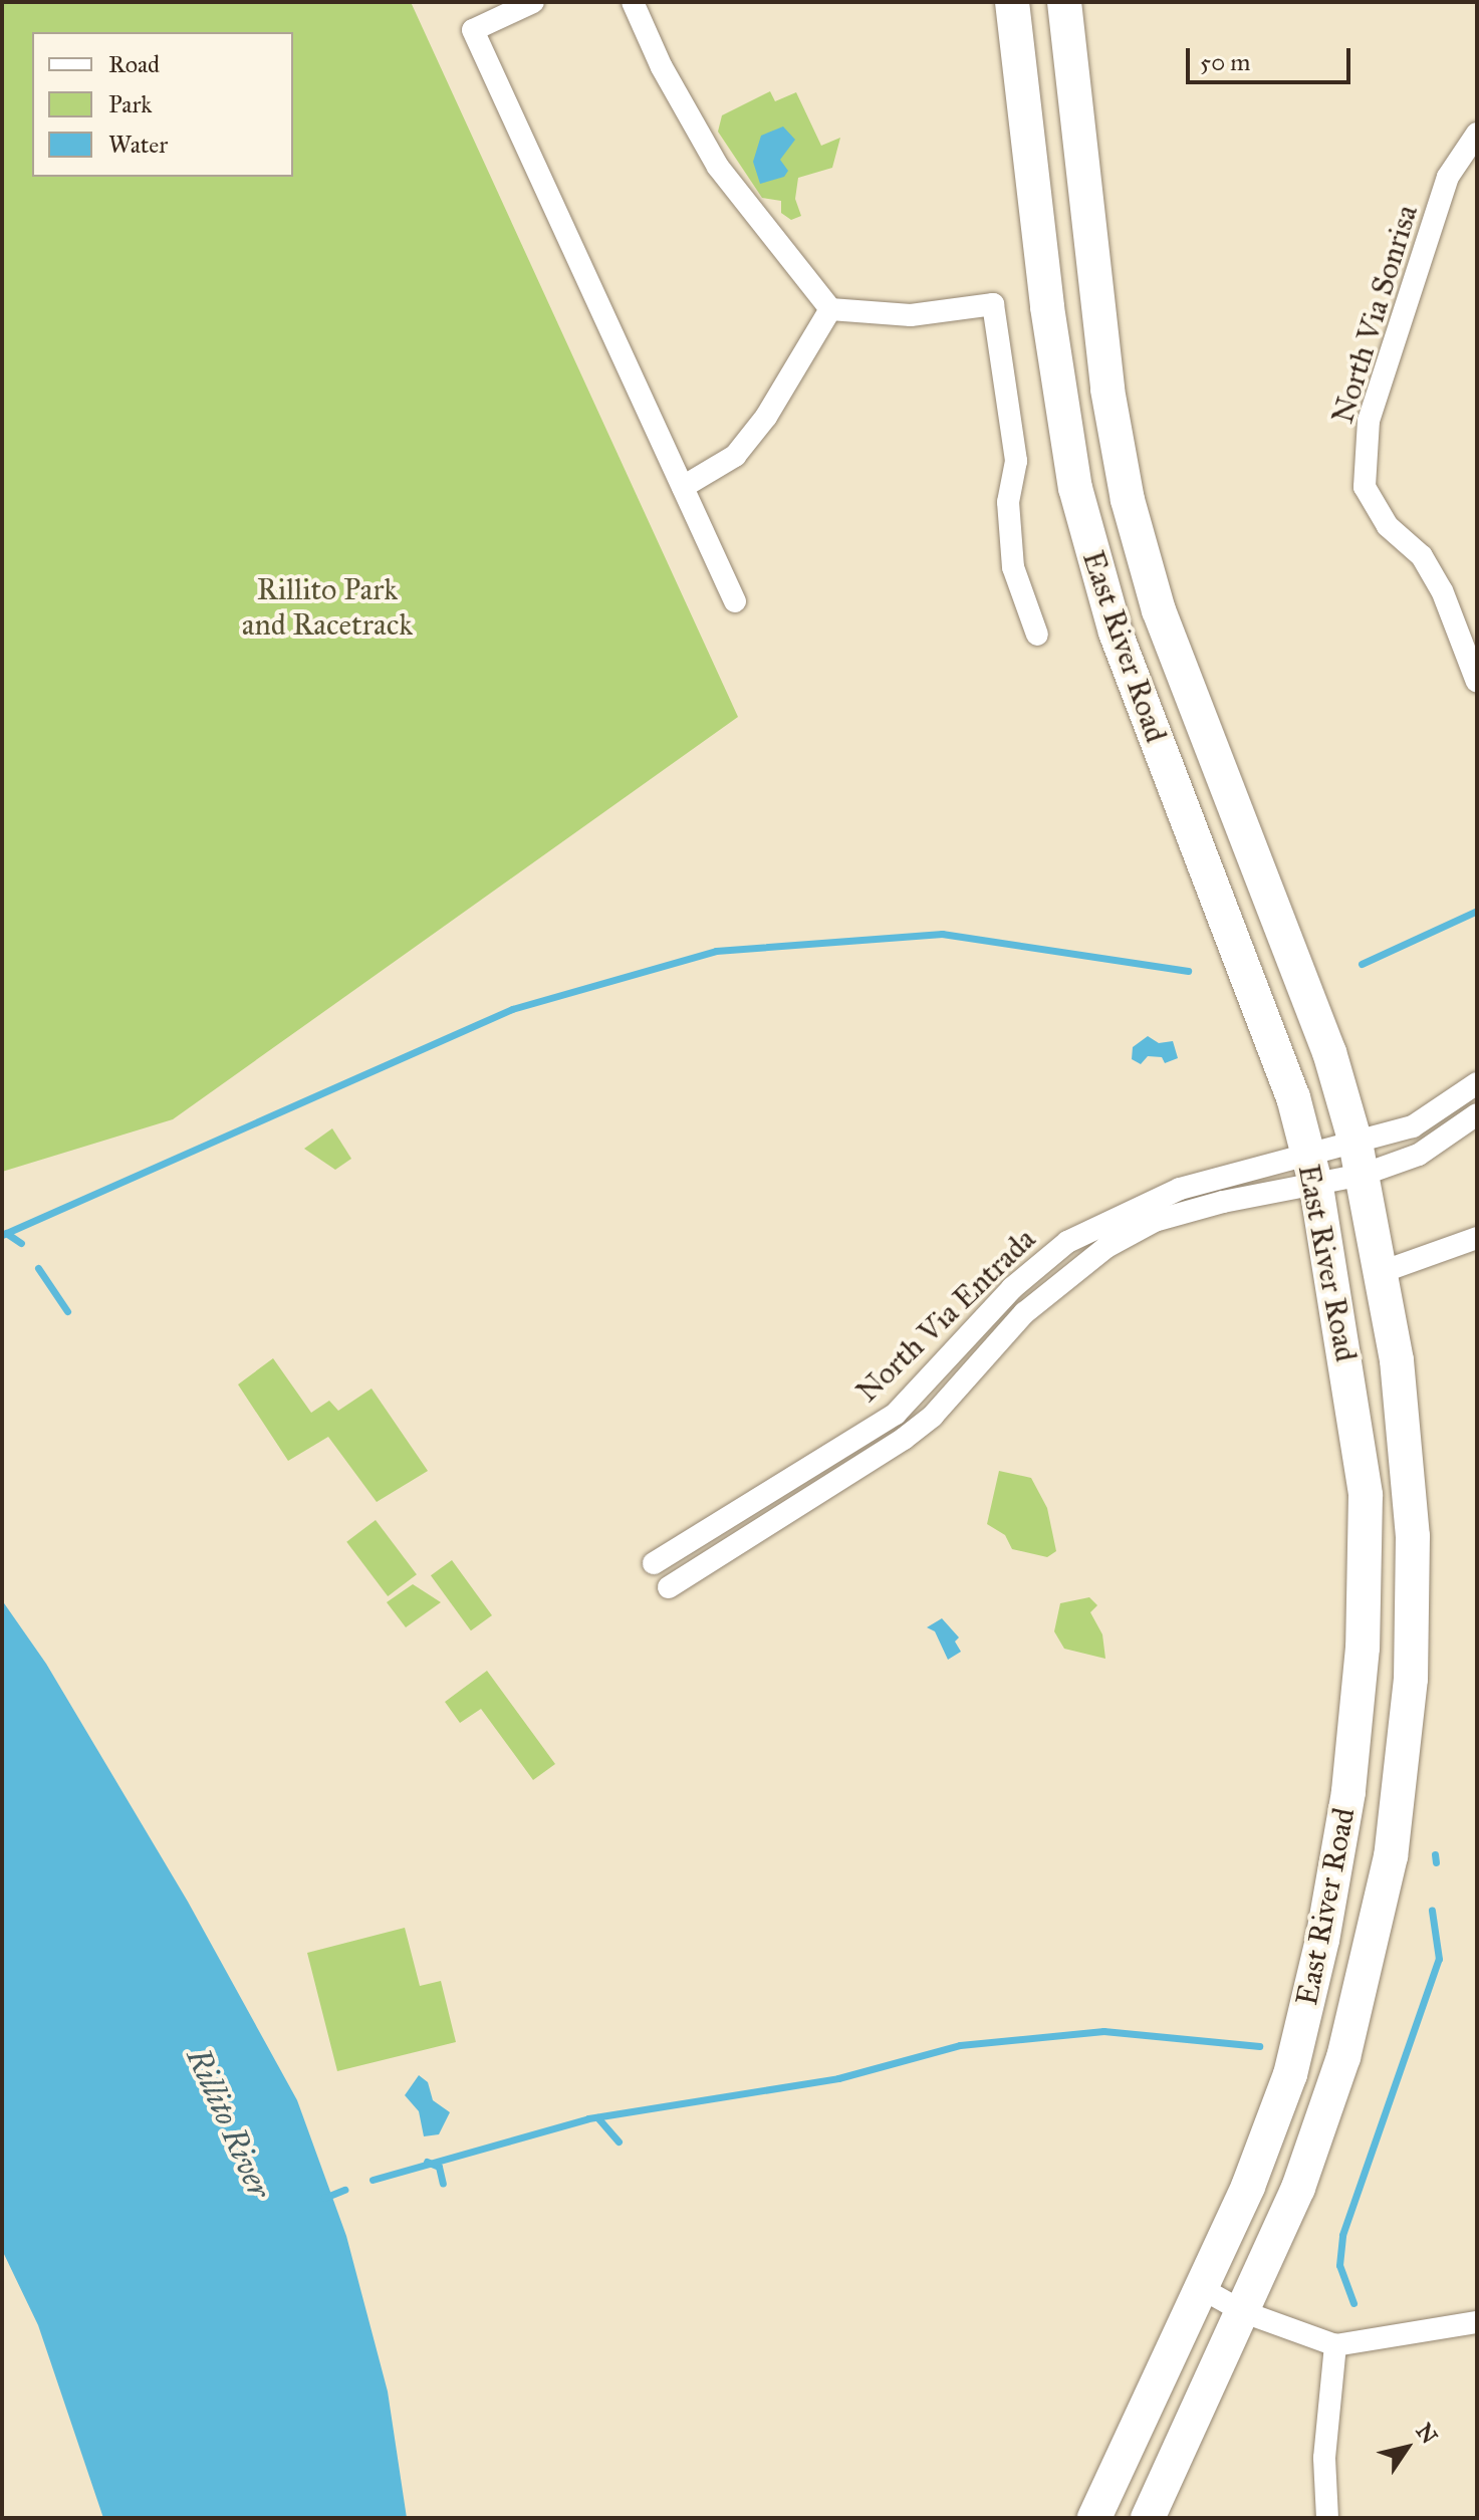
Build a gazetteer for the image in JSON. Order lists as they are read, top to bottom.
{
  "streets": {
    "main road": ["East River Road"],
    "street": ["North Via Sonrisa", "North Via Entrada"]
  },
  "crossings": [
    ["East River Road", "North Via Entrada"]
  ],
  "water": ["Rillito River"],
  "parks": ["Rillito Park and Racetrack"],
  "legend": ["Road", "Park", "Water"],
  "scale_bar": "50 m",
  "north": "top right"
}
